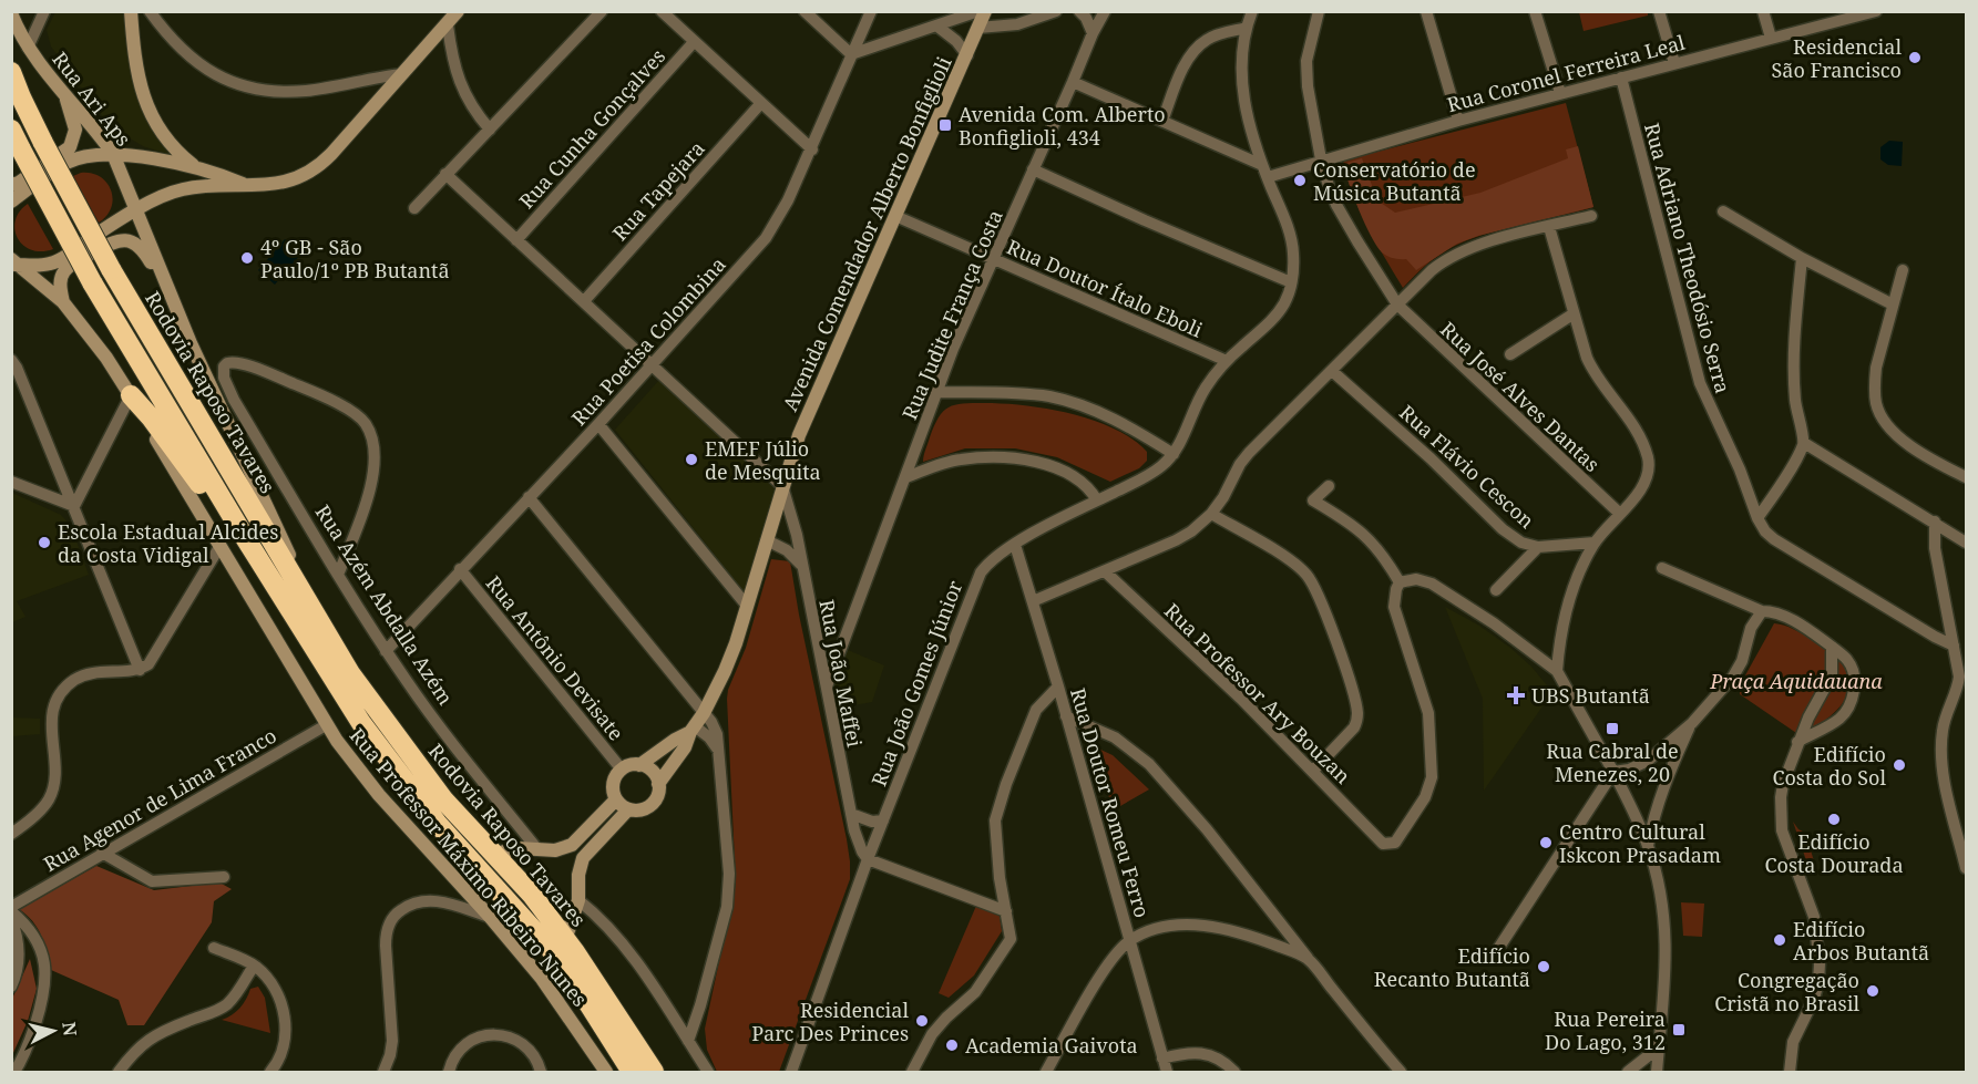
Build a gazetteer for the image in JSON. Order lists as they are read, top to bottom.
{
  "streets": {
    "highway": ["Rodovia Raposo Tavares"],
    "main road": ["Rua Ari Aps", "Avenida Comendador Alberto Bonfiglioli", "Rua Professor Máximo Ribeiro Nunes"],
    "street": [
      "Rua Coronel Ferreira Leal",
      "Rua Cunha Gonçalves",
      "Rua Tapejara",
      "Rua Adriano Theodósio Serra",
      "Rua Doutor Ítalo Eboli",
      "Rua Judite França Costa",
      "Rua Poetisa Colombina",
      "Rua José Alves Dantas",
      "Rua Flávio Cescon",
      "Rua Azém Abdalla Azém",
      "Rua Antônio Devisate",
      "Rua João Maffei",
      "Rua João Gomes Júnior",
      "Rua Professor Ary Bouzan",
      "Rua Agenor de Lima Franco",
      "Rua Doutor Romeu Ferro"
    ]
  },
  "crossings": [
    ["Rua Coronel Ferreira Leal", "Rua Adriano Theodósio Serra"],
    ["Rua Coronel Ferreira Leal", "Rua José Alves Dantas"],
    ["Rua Coronel Ferreira Leal", "Rua João Gomes Júnior"],
    ["Avenida Comendador Alberto Bonfiglioli", "Rua Doutor Ítalo Eboli"],
    ["Avenida Comendador Alberto Bonfiglioli", "Rua Antônio Devisate"],
    ["Avenida Comendador Alberto Bonfiglioli", "Rua João Maffei"],
    ["Rua Doutor Ítalo Eboli", "Rua Judite França Costa"],
    ["Rua Doutor Ítalo Eboli", "Rua João Gomes Júnior"],
    ["Rua Judite França Costa", "Rua João Maffei"],
    ["Rua Poetisa Colombina", "Rua Azém Abdalla Azém"],
    ["Rua Poetisa Colombina", "Rua Antônio Devisate"],
    ["Rua João Maffei", "Rua João Gomes Júnior"],
    ["Rua João Gomes Júnior", "Rua Doutor Romeu Ferro"],
    ["Rua Agenor de Lima Franco", "Rua Professor Máximo Ribeiro Nunes"]
  ],
  "parks": ["Praça Aquidauana"],
  "places": {
    "other": [
      "Residencial São Francisco",
      "Conservatório de Música Butantã",
      "4º GB - São Paulo/1º PB Butantã",
      "EMEF Júlio de Mesquita",
      "Escola Estadual Alcides da Costa Vidigal",
      "Edifício Costa do Sol",
      "Edifício Costa Dourada",
      "Centro Cultural Iskcon Prasadam",
      "Edifício Arbos Butantã",
      "Edifício Recanto Butantã",
      "Congregação Cristã no Brasil",
      "Residencial Parc Des Princes",
      "Academia Gaivota"
    ],
    "transit": ["Avenida Com. Alberto Bonfiglioli, 434", "Rua Cabral de Menezes, 20", "Rua Pereira Do Lago, 312"],
    "health": ["UBS Butantã"]
  },
  "north": "right"
}
